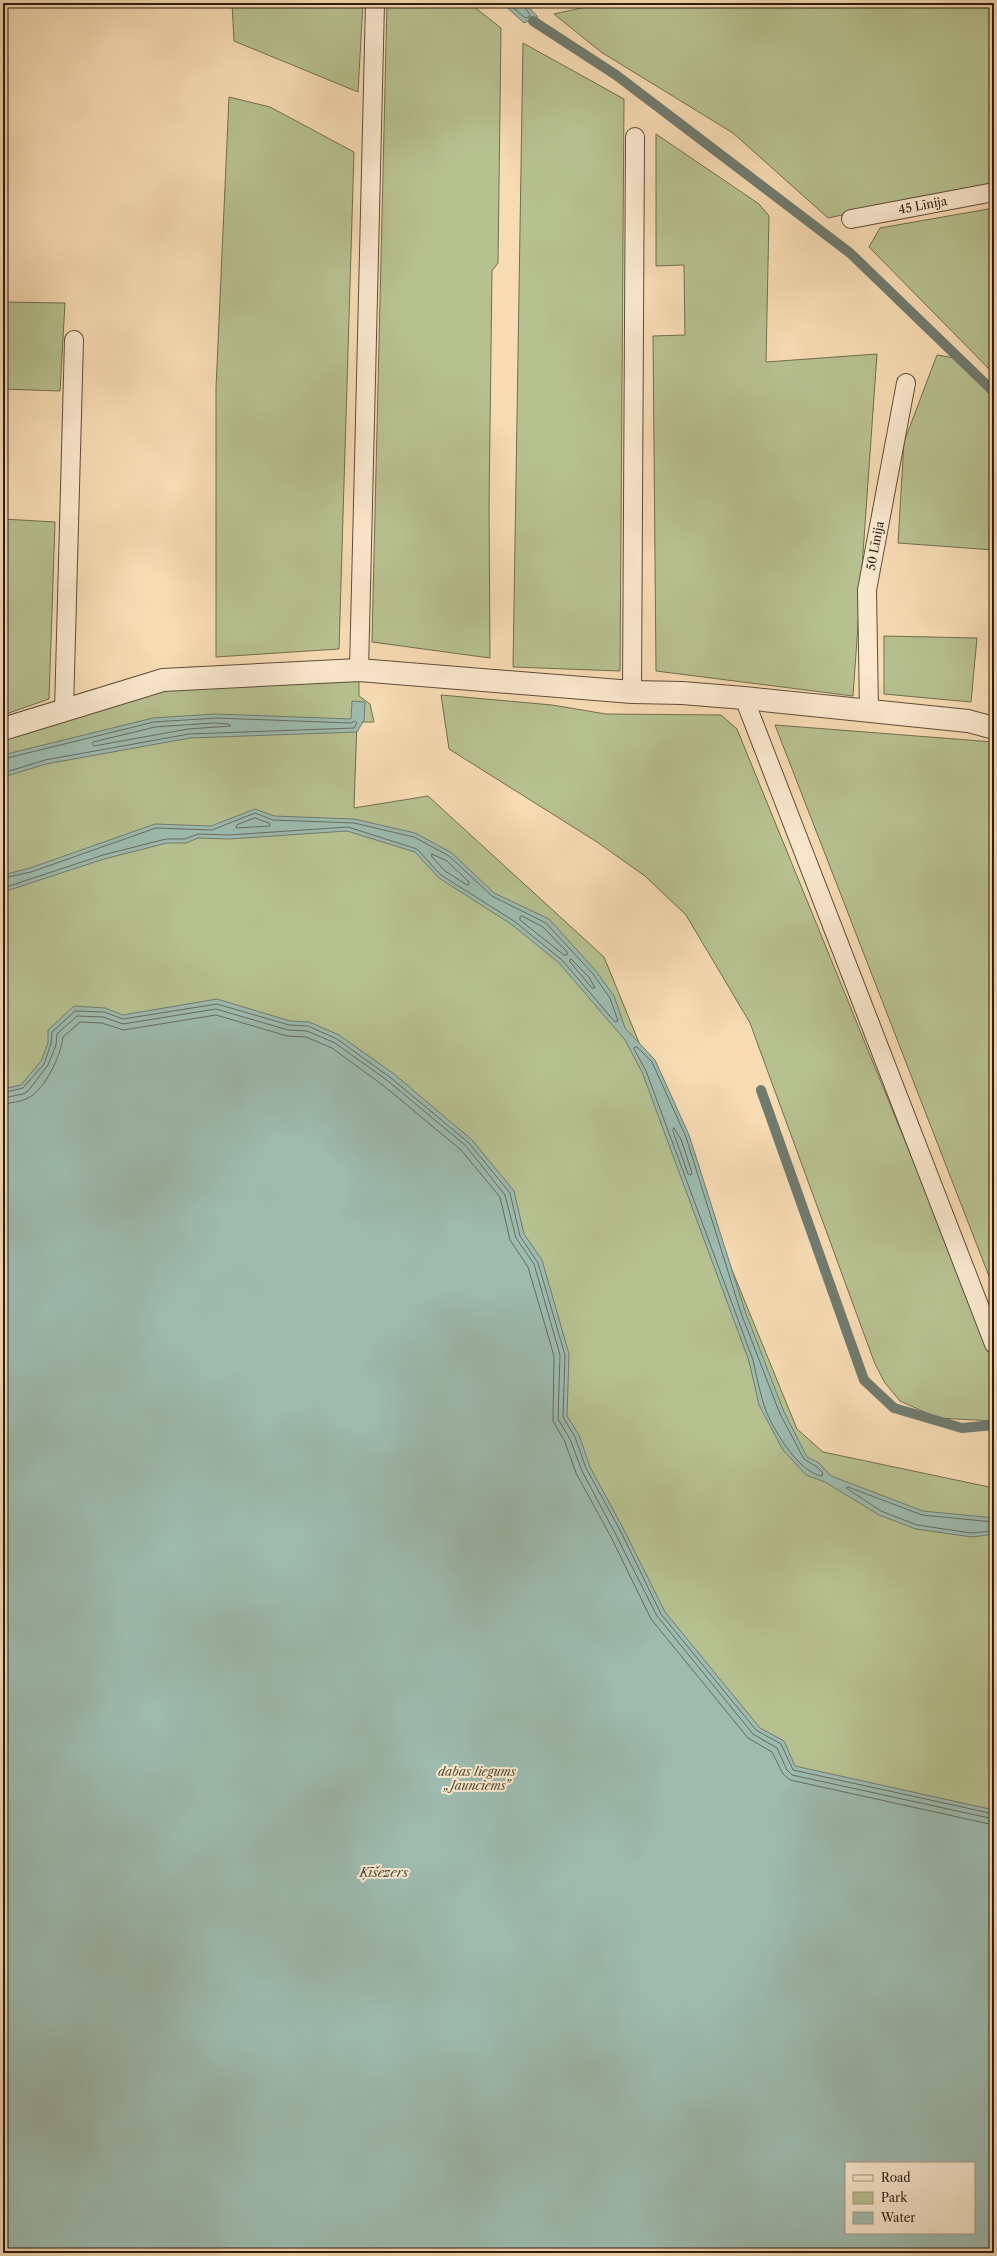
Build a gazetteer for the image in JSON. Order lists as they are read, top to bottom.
{
  "streets": {
    "lane": ["45 Līnija", "50 Līnija"]
  },
  "water": ["Ķīšezers"],
  "parks": ["dabas liegums „Jaunciems”"],
  "legend": ["Road", "Park", "Water"]
}
